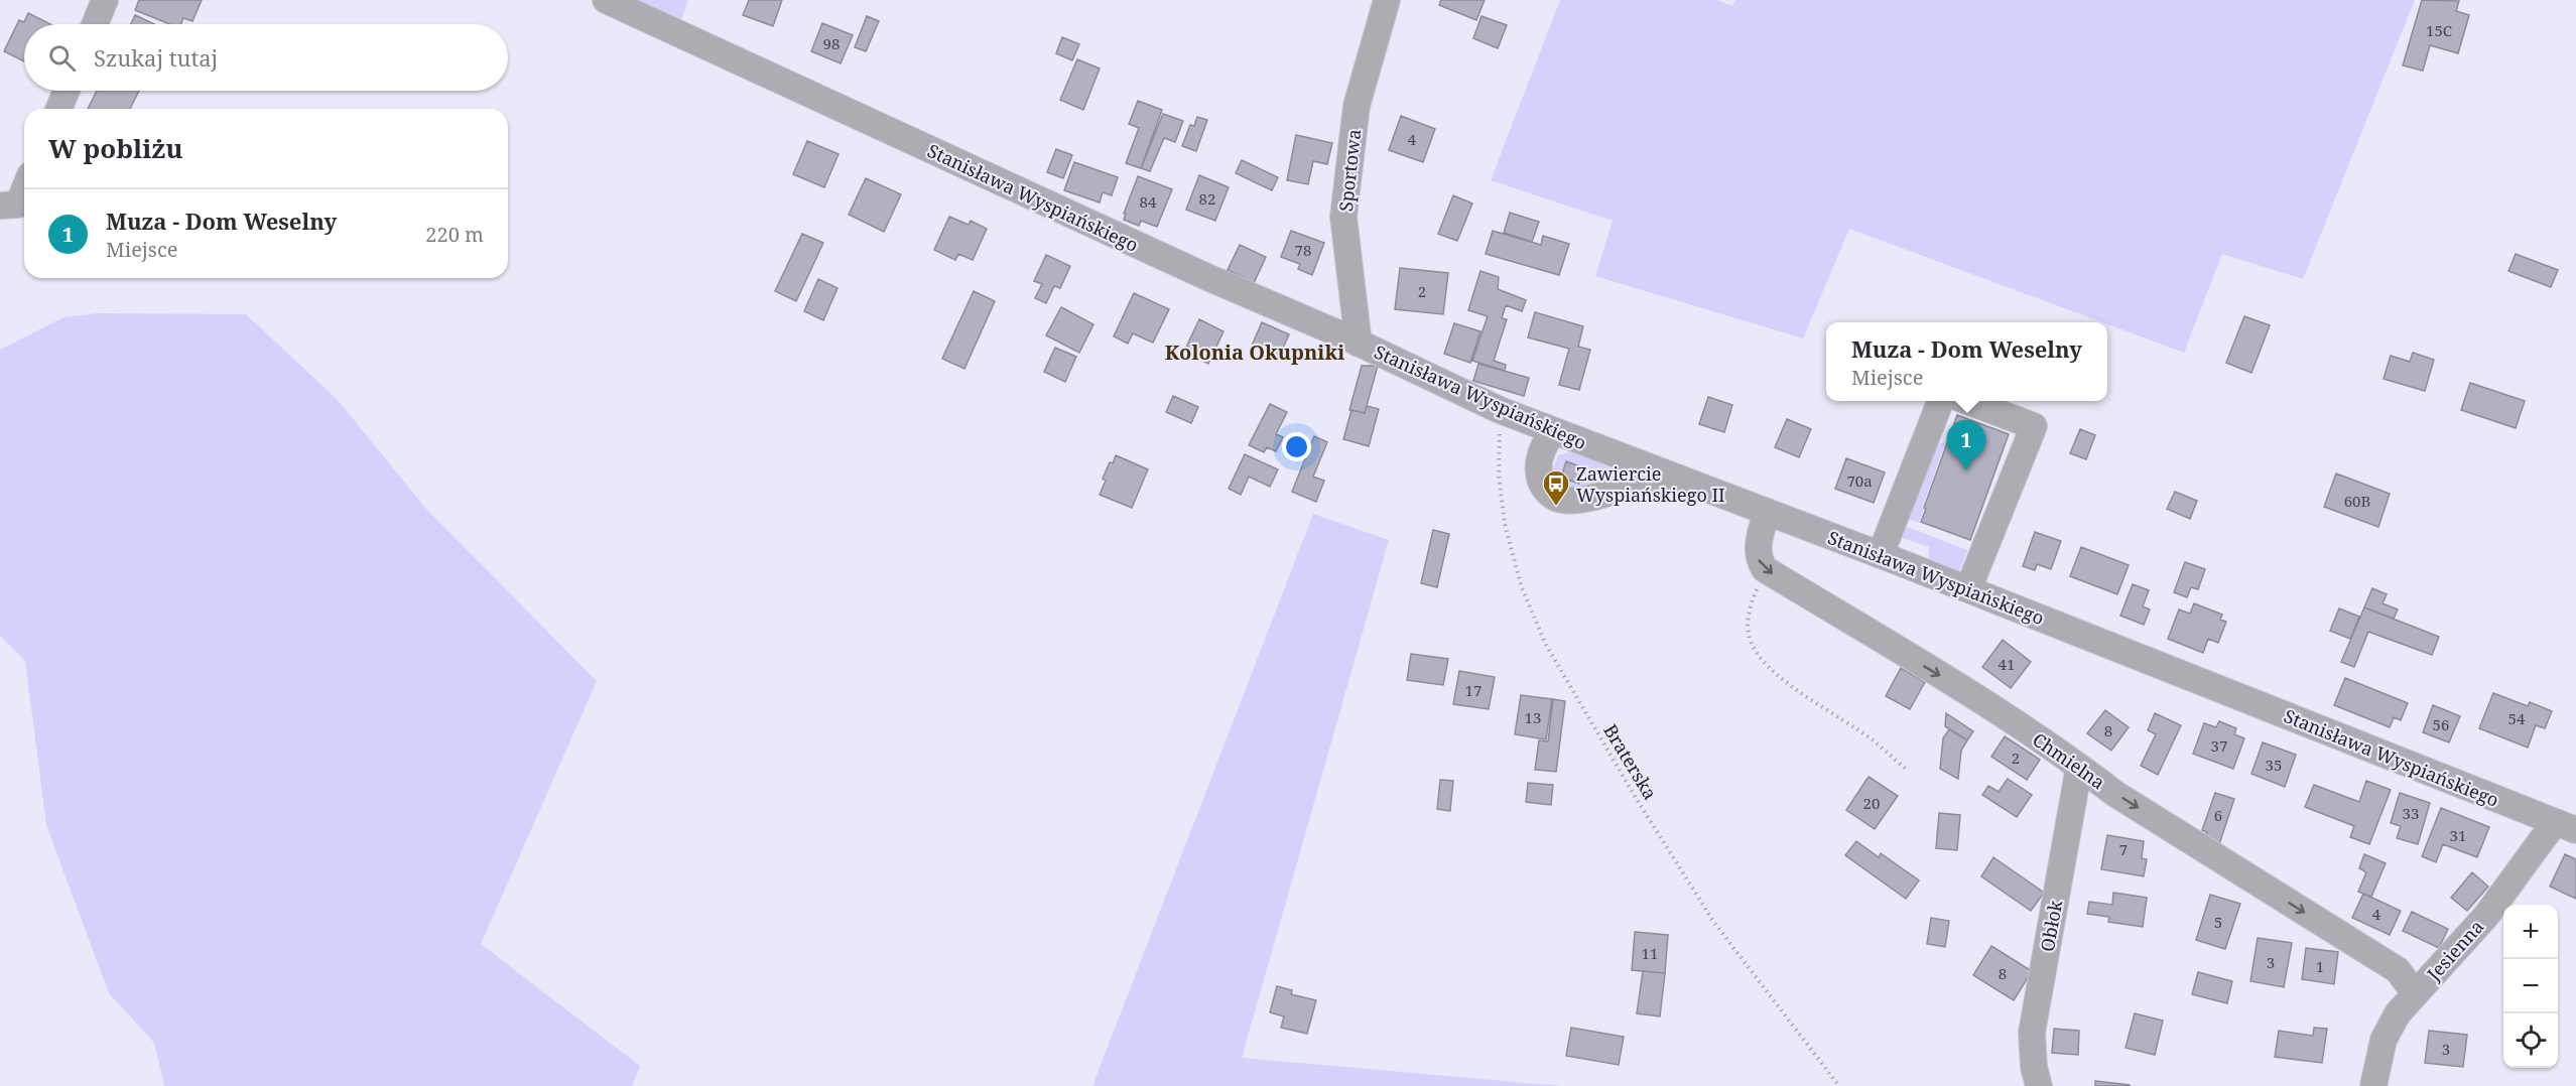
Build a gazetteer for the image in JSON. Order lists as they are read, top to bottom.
{
  "streets": {
    "street": [
      "Sportowa",
      "Stanisława Wyspiańskiego",
      "Chmielna",
      "Obłok",
      "Jesienna"
    ],
    "path": ["Braterska"]
  },
  "crossings": [
    ["Sportowa", "Stanisława Wyspiańskiego"],
    ["Stanisława Wyspiańskiego", "Braterska"],
    ["Stanisława Wyspiańskiego", "Jesienna"],
    ["Chmielna", "Obłok"],
    ["Chmielna", "Jesienna"]
  ],
  "one_way": ["Chmielna"],
  "districts": ["Kolonia Okupniki"],
  "places": {
    "bus stop": ["Zawiercie Wyspiańskiego II"]
  },
  "house_numbers": [
    "15C",
    "98",
    "4",
    "82",
    "84",
    "78",
    "2",
    "70a",
    "60B",
    "41",
    "17",
    "13",
    "54",
    "56",
    "8",
    "37",
    "2",
    "35",
    "20",
    "33",
    "6",
    "31",
    "7",
    "4",
    "5",
    "11",
    "3",
    "1",
    "8",
    "3"
  ],
  "page": {
    "search": "Szukaj tutaj",
    "heading": "W pobliżu",
    "list": [
      {
        "mark": "1",
        "name": "Muza - Dom Weselny",
        "note": "Miejsce",
        "value": "220 m"
      }
    ],
    "popup": ["Muza - Dom Weselny", "Miejsce"],
    "pins": "1",
    "map_buttons": ["+", "−"]
  }
}
